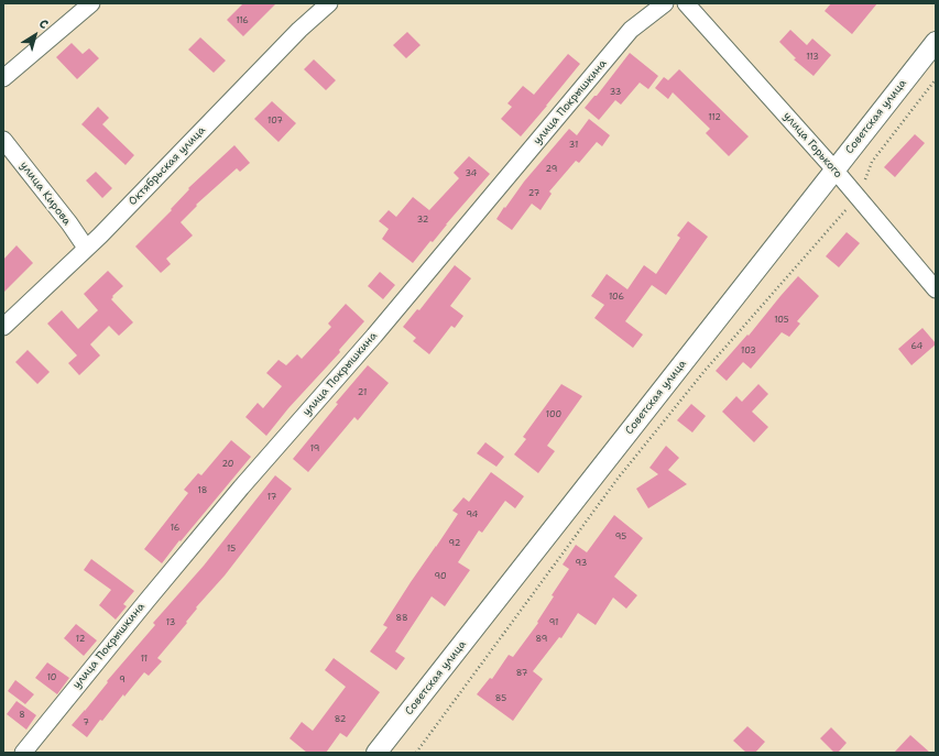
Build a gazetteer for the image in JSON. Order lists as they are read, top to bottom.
{
  "streets": {
    "street": [
      "улица Покрышкина",
      "Советская улица",
      "улица Горького",
      "Октябрьская улица",
      "улица Кирова"
    ]
  },
  "crossings": [
    ["Советская улица", "улица Горького"],
    ["Октябрьская улица", "улица Кирова"]
  ],
  "house_numbers": [
    "116",
    "113",
    "33",
    "112",
    "107",
    "31",
    "29",
    "34",
    "27",
    "32",
    "106",
    "105",
    "64",
    "103",
    "21",
    "100",
    "19",
    "20",
    "18",
    "17",
    "94",
    "16",
    "95",
    "92",
    "15",
    "93",
    "90",
    "88",
    "13",
    "91",
    "12",
    "89",
    "11",
    "87",
    "10",
    "9",
    "85",
    "8",
    "82",
    "7"
  ],
  "north": "top right"
}
